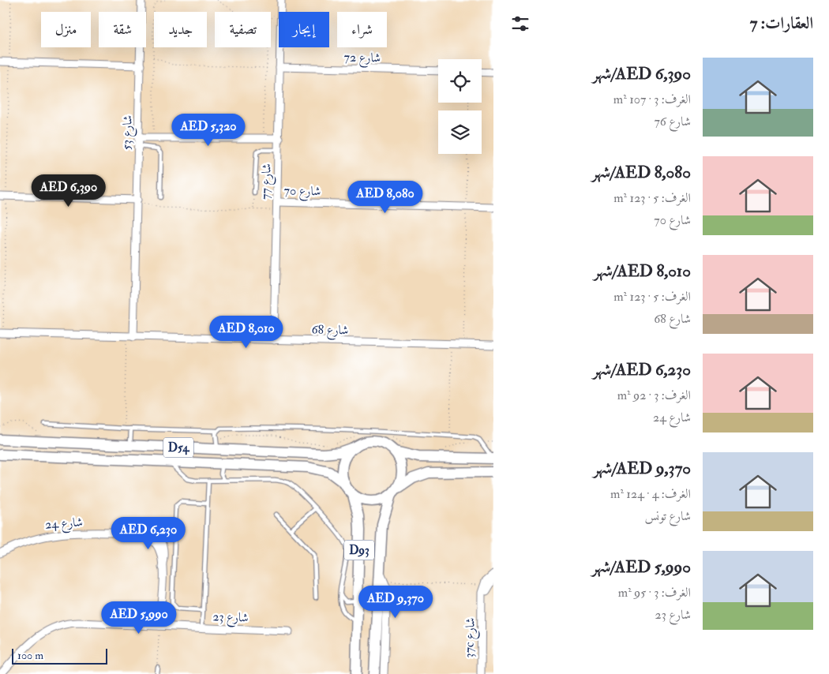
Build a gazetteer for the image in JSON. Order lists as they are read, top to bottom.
{
  "streets": {
    "main road": ["D54", "D93"],
    "street": [
      "شارع 72",
      "شارع 53",
      "شارع 77",
      "شارع 70",
      "شارع 68",
      "شارع 24",
      "شارع 23",
      "37c شارع"
    ]
  },
  "crossings": [
    ["شارع 72", "شارع 77"],
    ["شارع 53", "شارع 68"],
    ["شارع 77", "شارع 70"],
    ["شارع 77", "شارع 68"],
    ["D54", "D93"],
    ["شارع 24", "شارع 23"]
  ],
  "scale_bar": "100 m",
  "page": {
    "heading": "العقارات: 7",
    "chip": [
      "شراء",
      "إيجار",
      "تصفية",
      "جديد",
      "شقة",
      "منزل"
    ],
    "list": [
      {
        "name": "AED 6,390/شهر",
        "note": "الغرف: 3 · 107 m² · شارع 76"
      },
      {
        "name": "AED 8,080/شهر",
        "note": "الغرف: 5 · 123 m² · شارع 70"
      },
      {
        "name": "AED 8,010/شهر",
        "note": "الغرف: 5 · 123 m² · شارع 68"
      },
      {
        "name": "AED 6,230/شهر",
        "note": "الغرف: 3 · 92 m² · شارع 24"
      },
      {
        "name": "AED 9,370/شهر",
        "note": "الغرف: 4 · 124 m² · شارع تونس"
      },
      {
        "name": "AED 5,990/شهر",
        "note": "الغرف: 3 · 95 m² · شارع 23"
      }
    ],
    "price": [
      "AED 5,320",
      "AED 6,390",
      "AED 8,080",
      "AED 8,010",
      "AED 6,230",
      "AED 9,370",
      "AED 5,990"
    ],
    "scale": "100 m"
  }
}
